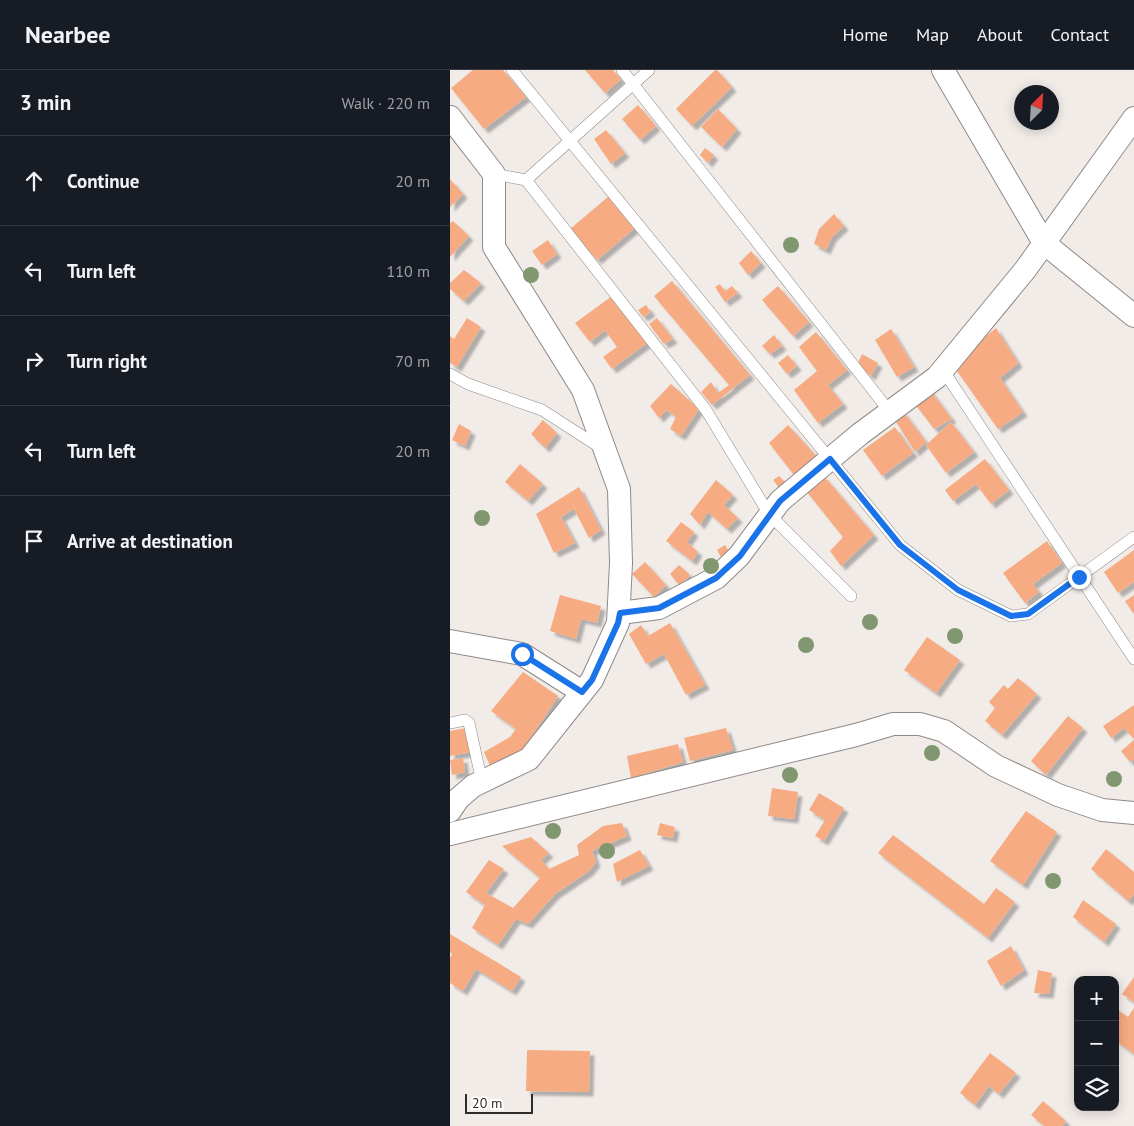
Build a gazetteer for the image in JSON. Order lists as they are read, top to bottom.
{
  "scale_bar": "20 m",
  "north": "top right",
  "page": {
    "header": "Nearbee",
    "nav": [
      "Home",
      "Map",
      "About",
      "Contact"
    ],
    "heading": ["3 min", "Walk · 220 m"],
    "list": [
      ["Continue", "20 m"],
      ["Turn left", "110 m"],
      ["Turn right", "70 m"],
      ["Turn left", "20 m"],
      "Arrive at destination"
    ],
    "map_buttons": ["+", "−"],
    "scale": "20 m"
  }
}
